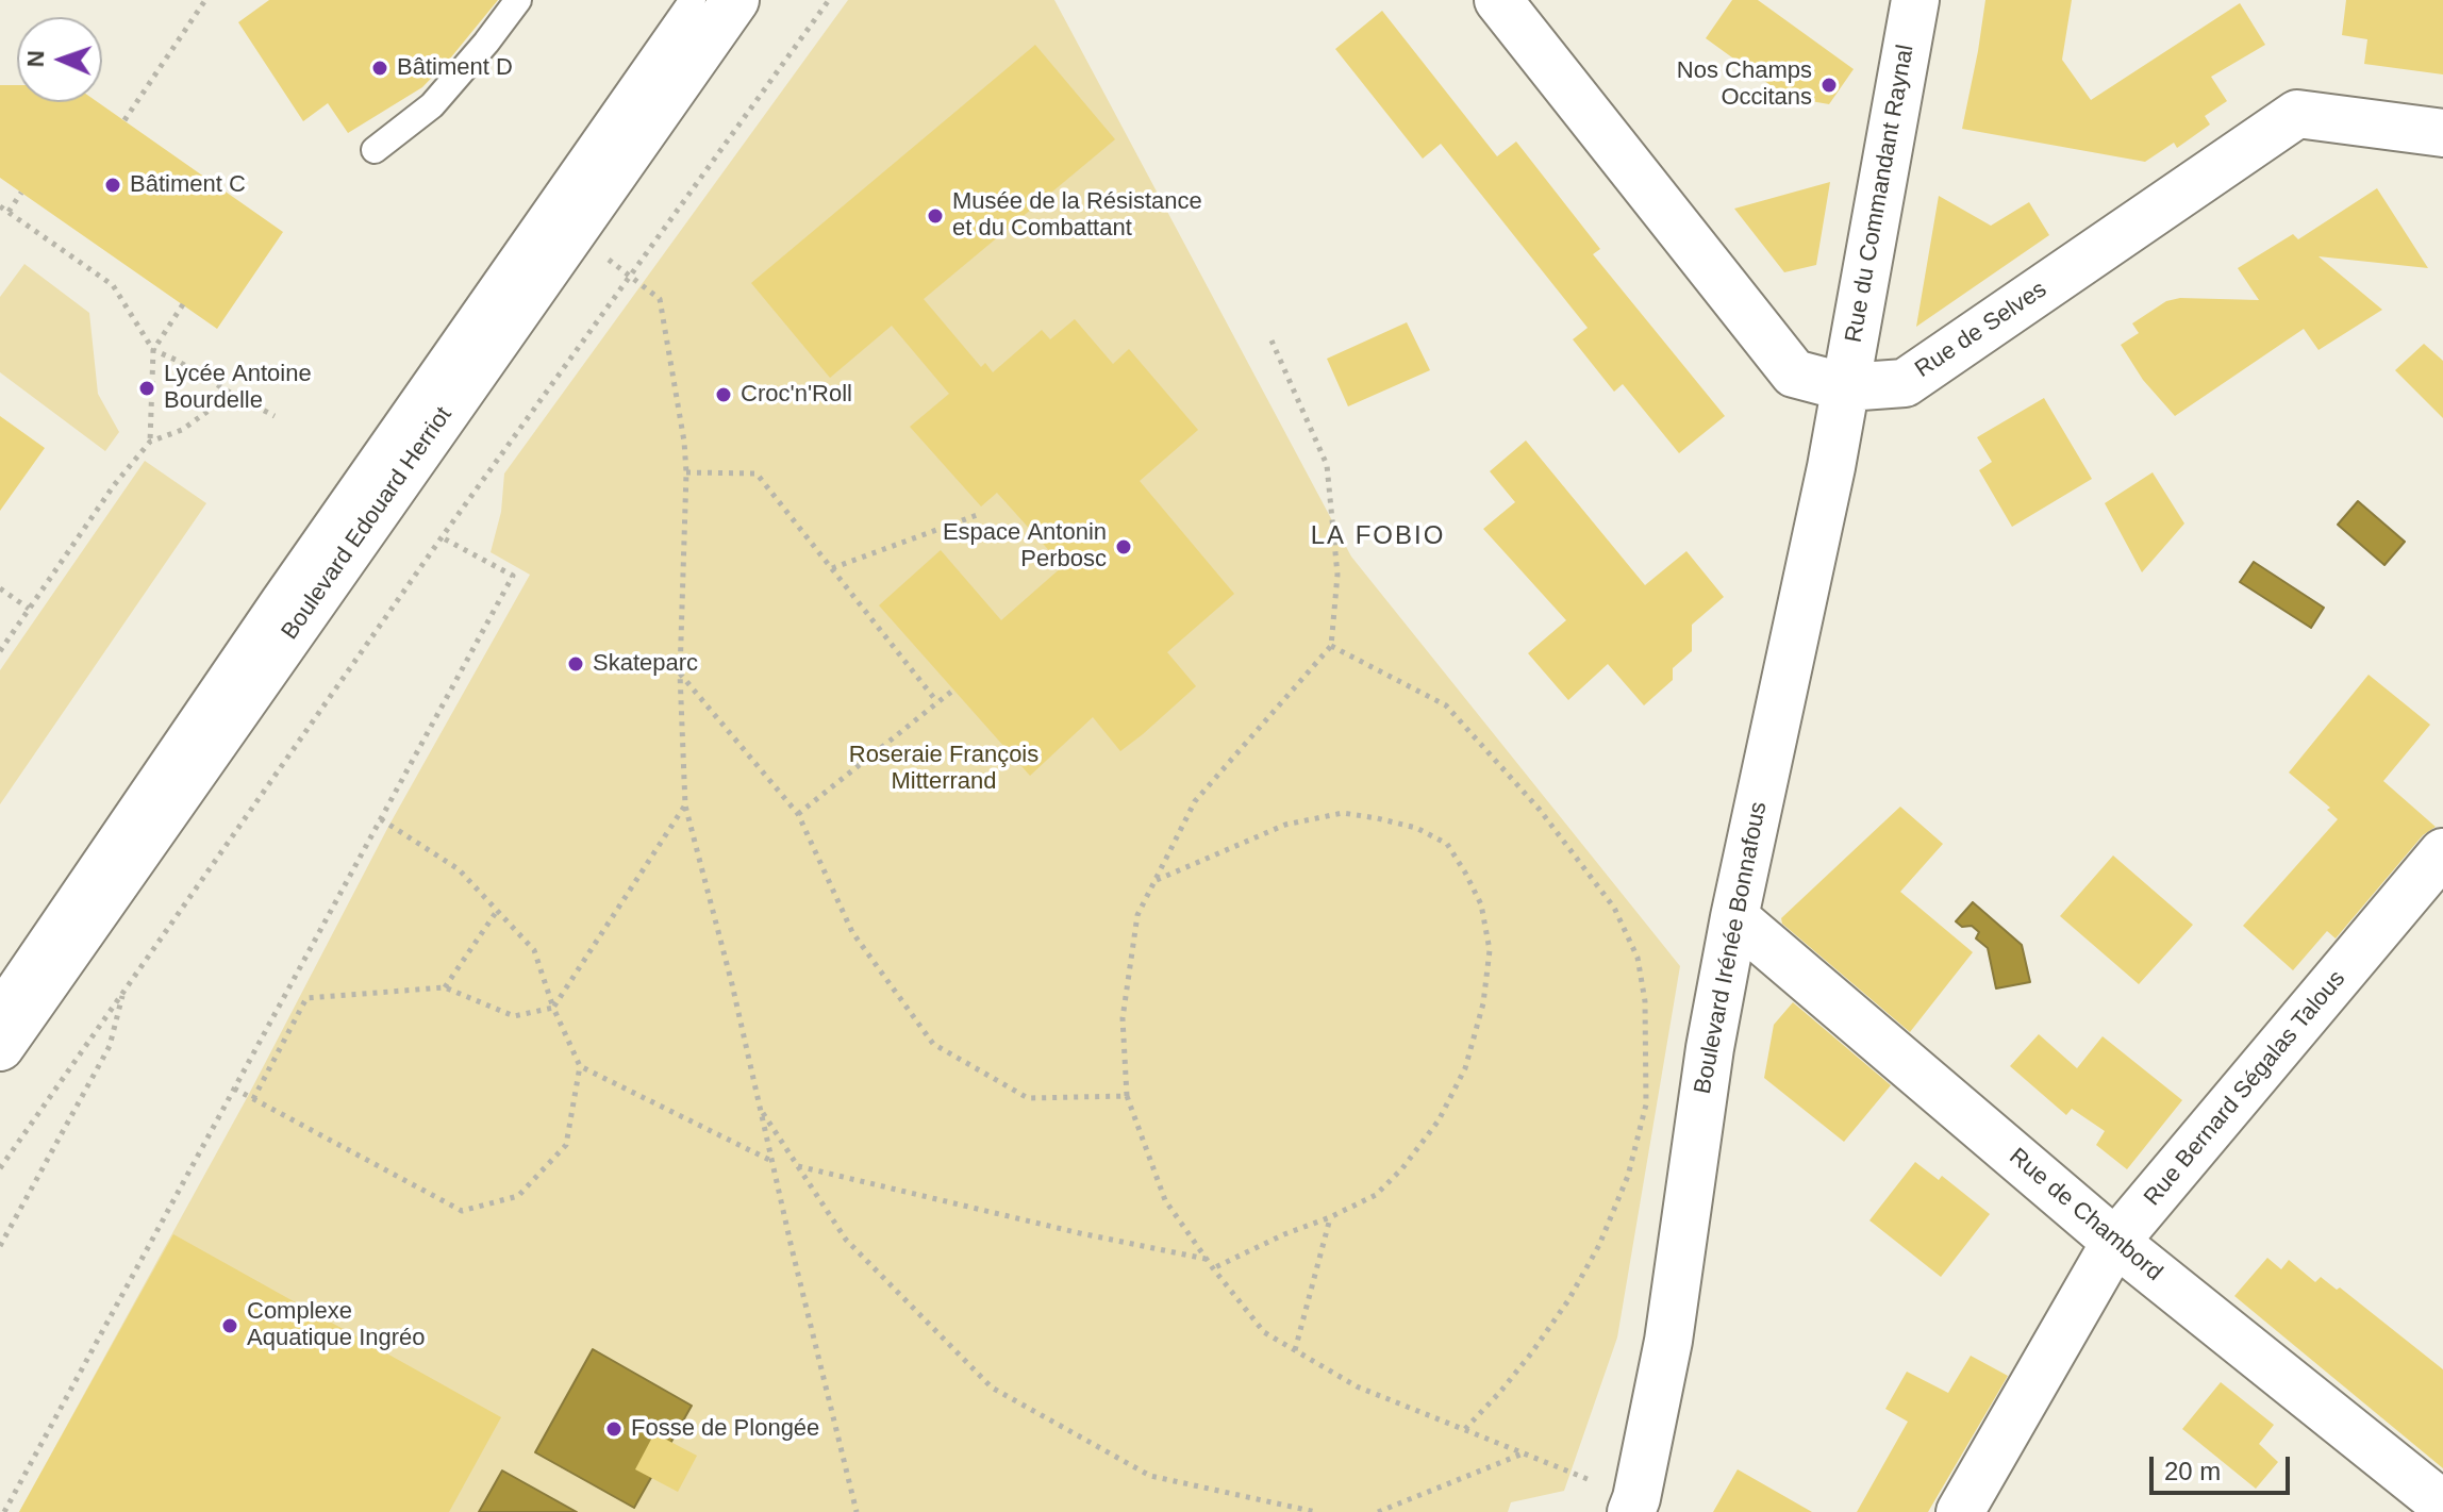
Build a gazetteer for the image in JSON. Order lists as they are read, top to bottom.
{
  "streets": {
    "street": [
      "Rue du Commandant Raynal",
      "Rue de Selves",
      "Boulevard Edouard Herriot",
      "Boulevard Irénée Bonnafous",
      "Rue Bernard Ségalas Talous",
      "Rue de Chambord"
    ]
  },
  "crossings": [
    ["Rue du Commandant Raynal", "Rue de Selves"],
    ["Rue du Commandant Raynal", "Boulevard Irénée Bonnafous"],
    ["Rue de Selves", "Boulevard Irénée Bonnafous"],
    ["Boulevard Irénée Bonnafous", "Rue de Chambord"],
    ["Rue Bernard Ségalas Talous", "Rue de Chambord"]
  ],
  "districts": ["LA FOBIO"],
  "parks": ["Roseraie François Mitterrand"],
  "places": [
    "Bâtiment D",
    "Nos Champs Occitans",
    "Bâtiment C",
    "Musée de la Résistance et du Combattant",
    "Lycée Antoine Bourdelle",
    "Croc'n'Roll",
    "Espace Antonin Perbosc",
    "Skateparc",
    "Complexe Aquatique Ingréo",
    "Fosse de Plongée"
  ],
  "scale_bar": "20 m",
  "north": "left"
}
